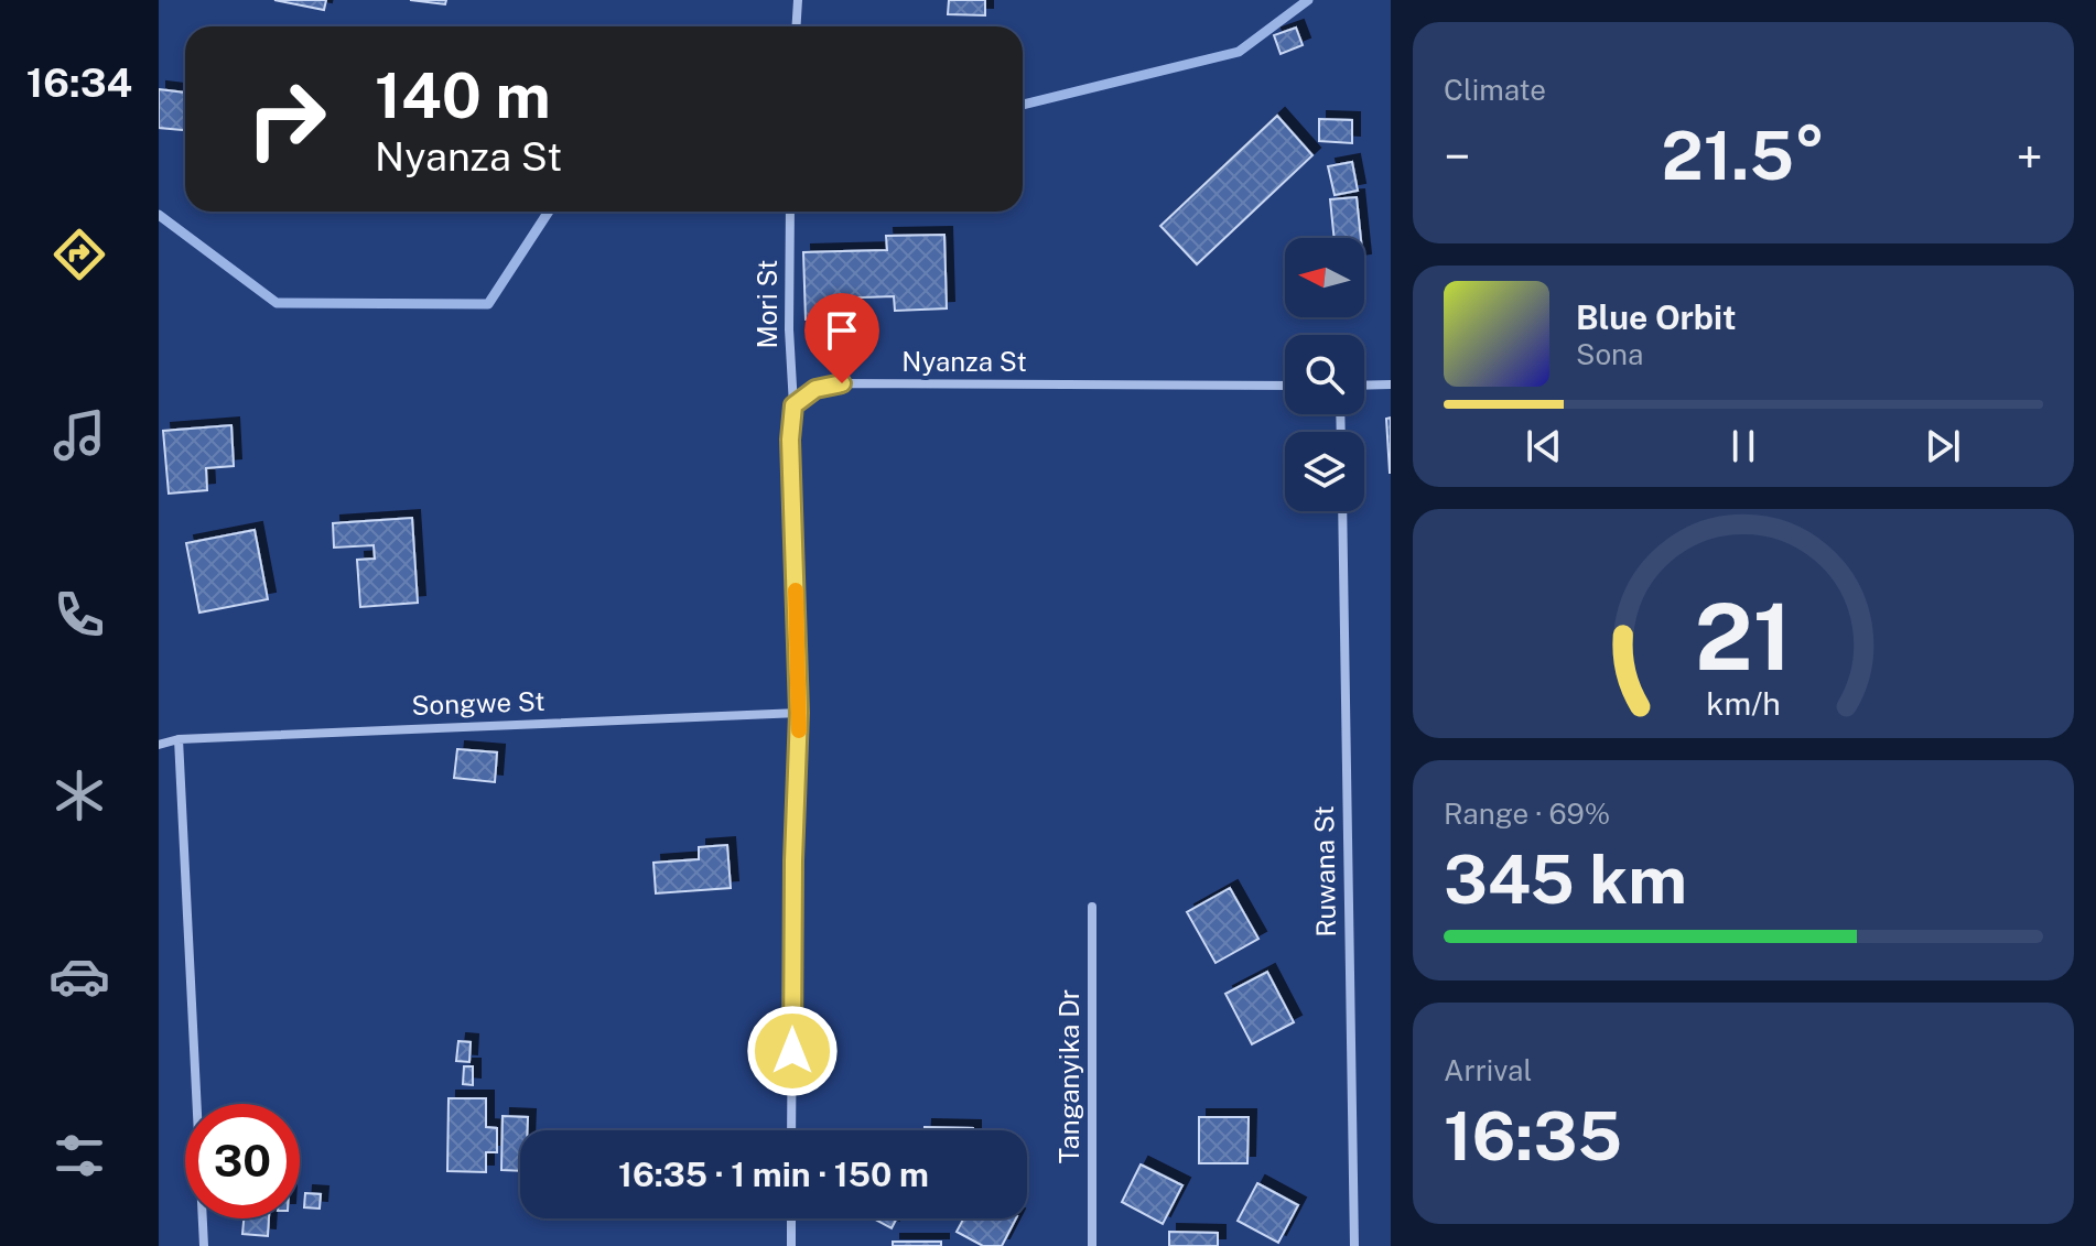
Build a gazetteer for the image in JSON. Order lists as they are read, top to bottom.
{
  "streets": {
    "street": [
      "Mori St",
      "Nyanza St",
      "Songwe St",
      "Ruwana St",
      "Tanganyika Dr"
    ]
  },
  "crossings": [
    ["Mori St", "Nyanza St"]
  ],
  "north": "left",
  "page": {
    "tabs": "16:34",
    "tile": [
      "Climate",
      ["Range · 69%", "345 km"],
      ["Arrival", "16:35"]
    ],
    "turn": ["140 m", "Nyanza St"],
    "heat": ["−", "21.5°", "+"],
    "song": ["Blue Orbit", "Sona"],
    "limit": "30",
    "trip": "16:35 · 1 min · 150 m",
    "gauge": ["21", "km/h"]
  }
}
